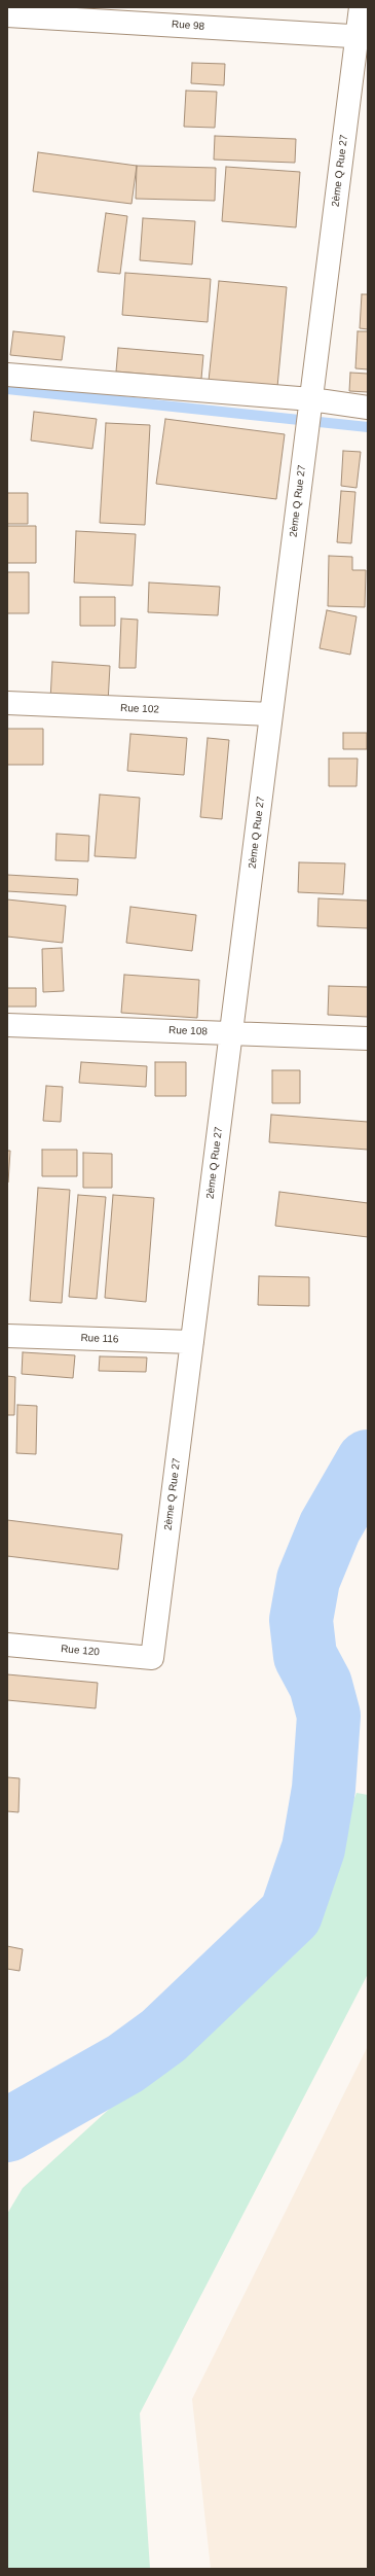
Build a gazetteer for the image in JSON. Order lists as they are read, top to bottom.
{
  "streets": {
    "street": [
      "Rue 98",
      "2ème Q Rue 27",
      "Rue 102",
      "Rue 108",
      "Rue 116",
      "Rue 120"
    ]
  },
  "crossings": [
    ["Rue 98", "2ème Q Rue 27"],
    ["2ème Q Rue 27", "Rue 102"],
    ["2ème Q Rue 27", "Rue 108"],
    ["2ème Q Rue 27", "Rue 116"],
    ["2ème Q Rue 27", "Rue 120"]
  ]
}
